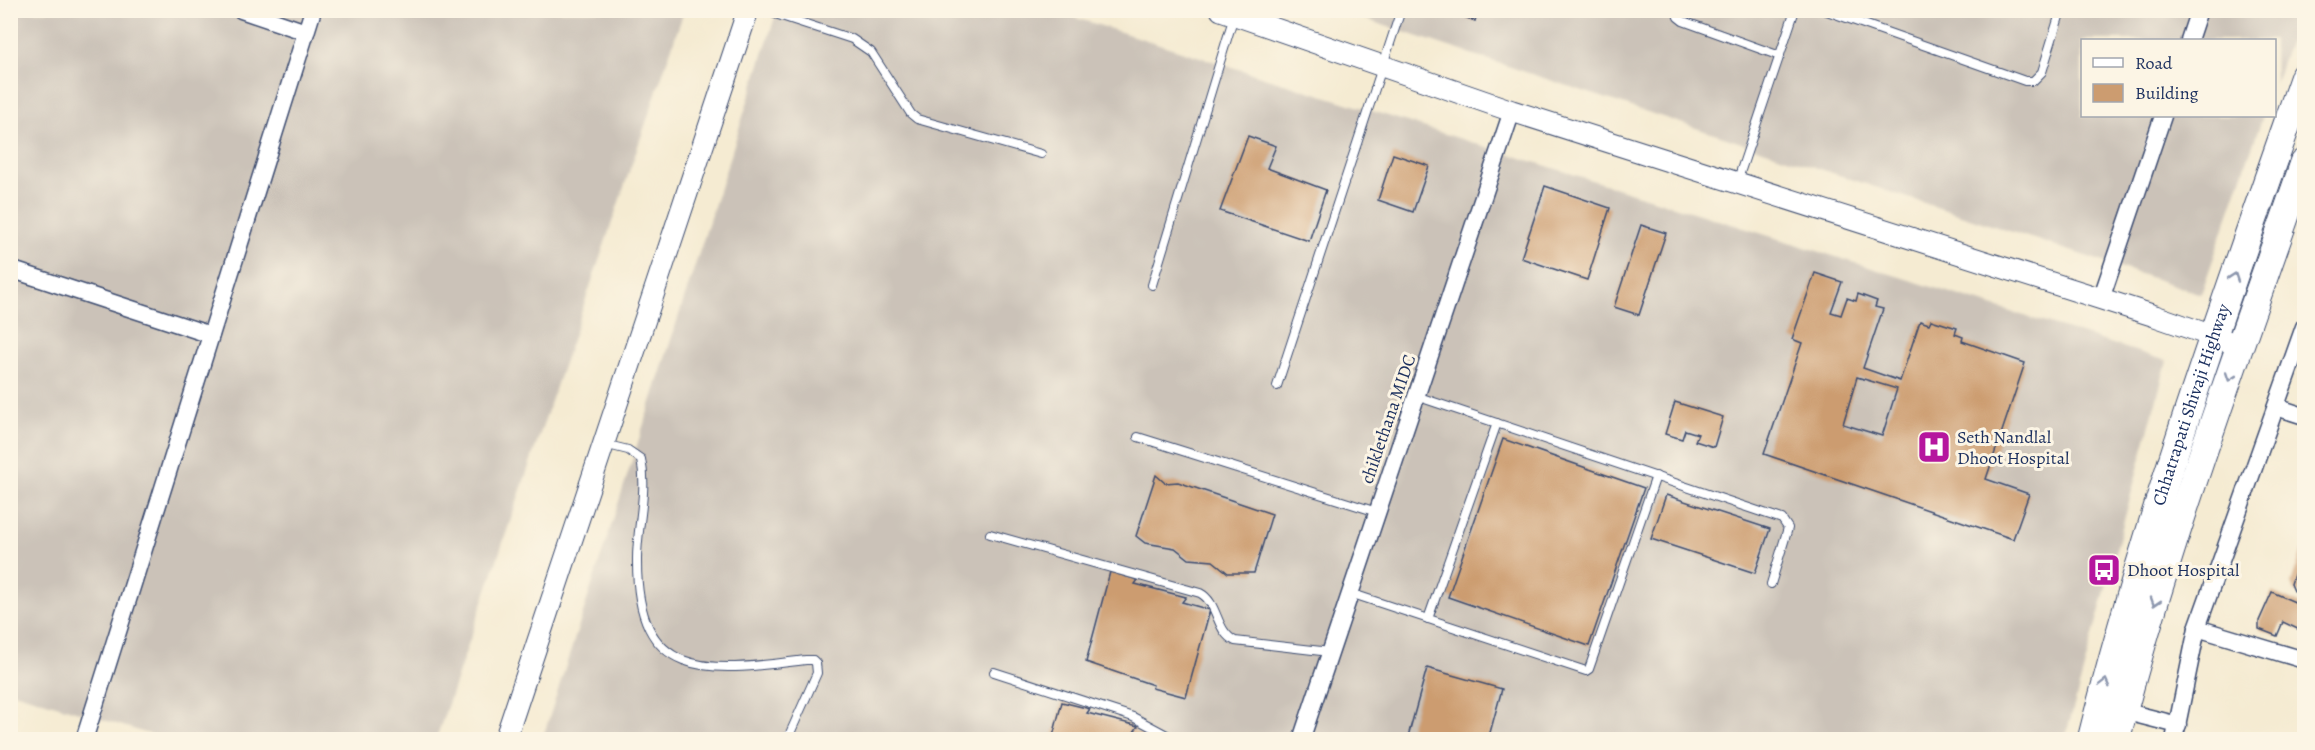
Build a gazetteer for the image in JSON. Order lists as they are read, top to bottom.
{
  "streets": {
    "main road": ["Chhatrapati Shivaji Highway"],
    "street": ["chiklethana MIDC"]
  },
  "places": {
    "hospital": ["Seth Nandlal Dhoot Hospital"],
    "bus stop": ["Dhoot Hospital"]
  },
  "legend": ["Road", "Building"]
}
